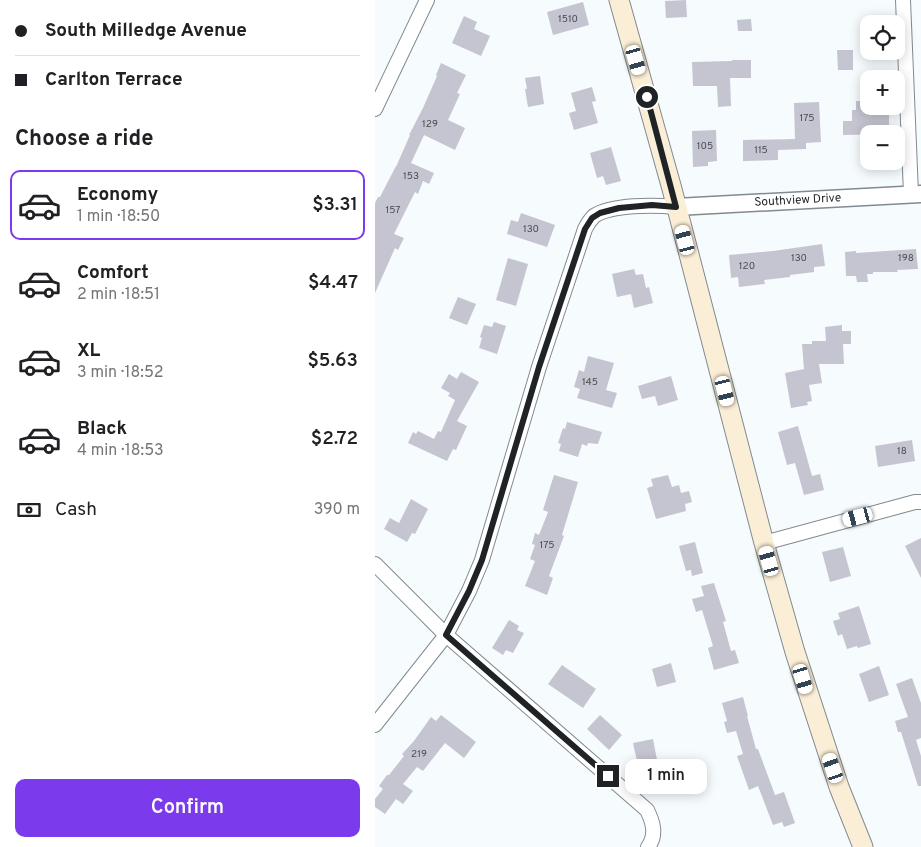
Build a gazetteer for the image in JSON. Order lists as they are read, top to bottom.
{
  "streets": {
    "street": ["Southview Drive"]
  },
  "house_numbers": [
    "1510",
    "175",
    "129",
    "105",
    "115",
    "153",
    "157",
    "130",
    "130",
    "198",
    "120",
    "145",
    "18",
    "175",
    "219"
  ],
  "page": {
    "banner": ["South Milledge Avenue", "Carlton Terrace"],
    "map_buttons": ["+", "−"],
    "heading": "Choose a ride",
    "list": [
      {
        "name": "Economy",
        "note": "1 min · 18:50",
        "value": "$3.31"
      },
      {
        "name": "Comfort",
        "note": "2 min · 18:51",
        "value": "$4.47"
      },
      {
        "name": "XL",
        "note": "3 min · 18:52",
        "value": "$5.63"
      },
      {
        "name": "Black",
        "note": "4 min · 18:53",
        "value": "$2.72"
      }
    ],
    "pay": ["Cash", "390 m"],
    "bubble": "1 min",
    "buttons": "Confirm"
  }
}
